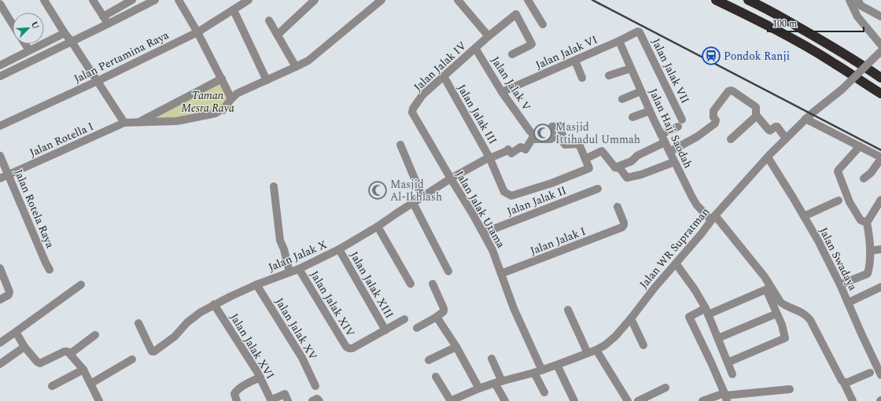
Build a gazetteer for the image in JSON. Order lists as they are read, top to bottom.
{
  "streets": {
    "street": [
      "Jalan Jalak VI",
      "Jalan Pertamina Raya",
      "Jalan Jalak IV",
      "Jalan Jalak VII",
      "Jalan Jalak V",
      "Jalan Jalak III",
      "Jalan Haji Saodah",
      "Jalan Rotella I",
      "Jalan Jalak II",
      "Jalan Rotela Raya",
      "Jalan Jalak Utama",
      "Jalan Jalak I",
      "Jalan WR Supratman",
      "Jalan Jalak X",
      "Jalan Swadaya",
      "Jalan Jalak XIII",
      "Jalan Jalak XIV",
      "Jalan Jalak XV",
      "Jalan Jalak XVI"
    ]
  },
  "crossings": [
    ["Jalan Jalak VI", "Jalan Jalak VII"],
    ["Jalan Jalak VI", "Jalan Jalak V"],
    ["Jalan Jalak VI", "Jalan Haji Saodah"],
    ["Jalan Jalak IV", "Jalan Jalak V"],
    ["Jalan Jalak IV", "Jalan Jalak III"],
    ["Jalan Jalak IV", "Jalan Jalak Utama"],
    ["Jalan Jalak VII", "Jalan Haji Saodah"],
    ["Jalan Jalak III", "Jalan Jalak Utama"],
    ["Jalan Jalak III", "Jalan Jalak X"],
    ["Jalan Haji Saodah", "Jalan WR Supratman"],
    ["Jalan Rotella I", "Jalan Rotela Raya"],
    ["Jalan Jalak II", "Jalan Jalak Utama"],
    ["Jalan Jalak Utama", "Jalan Jalak I"],
    ["Jalan Jalak Utama", "Jalan WR Supratman"],
    ["Jalan Jalak Utama", "Jalan Jalak X"],
    ["Jalan WR Supratman", "Jalan Swadaya"],
    ["Jalan Jalak X", "Jalan Jalak XIII"],
    ["Jalan Jalak X", "Jalan Jalak XIV"],
    ["Jalan Jalak X", "Jalan Jalak XV"],
    ["Jalan Jalak X", "Jalan Jalak XVI"],
    ["Jalan Jalak XIII", "Jalan Jalak XIV"]
  ],
  "parks": ["Taman Mesra Raya"],
  "places": {
    "station": ["Pondok Ranji"],
    "mosque": ["Masjid Ittihadul Ummah", "Masjid Al-Ikhlash"]
  },
  "scale_bar": "100 m",
  "north": "top right"
}
